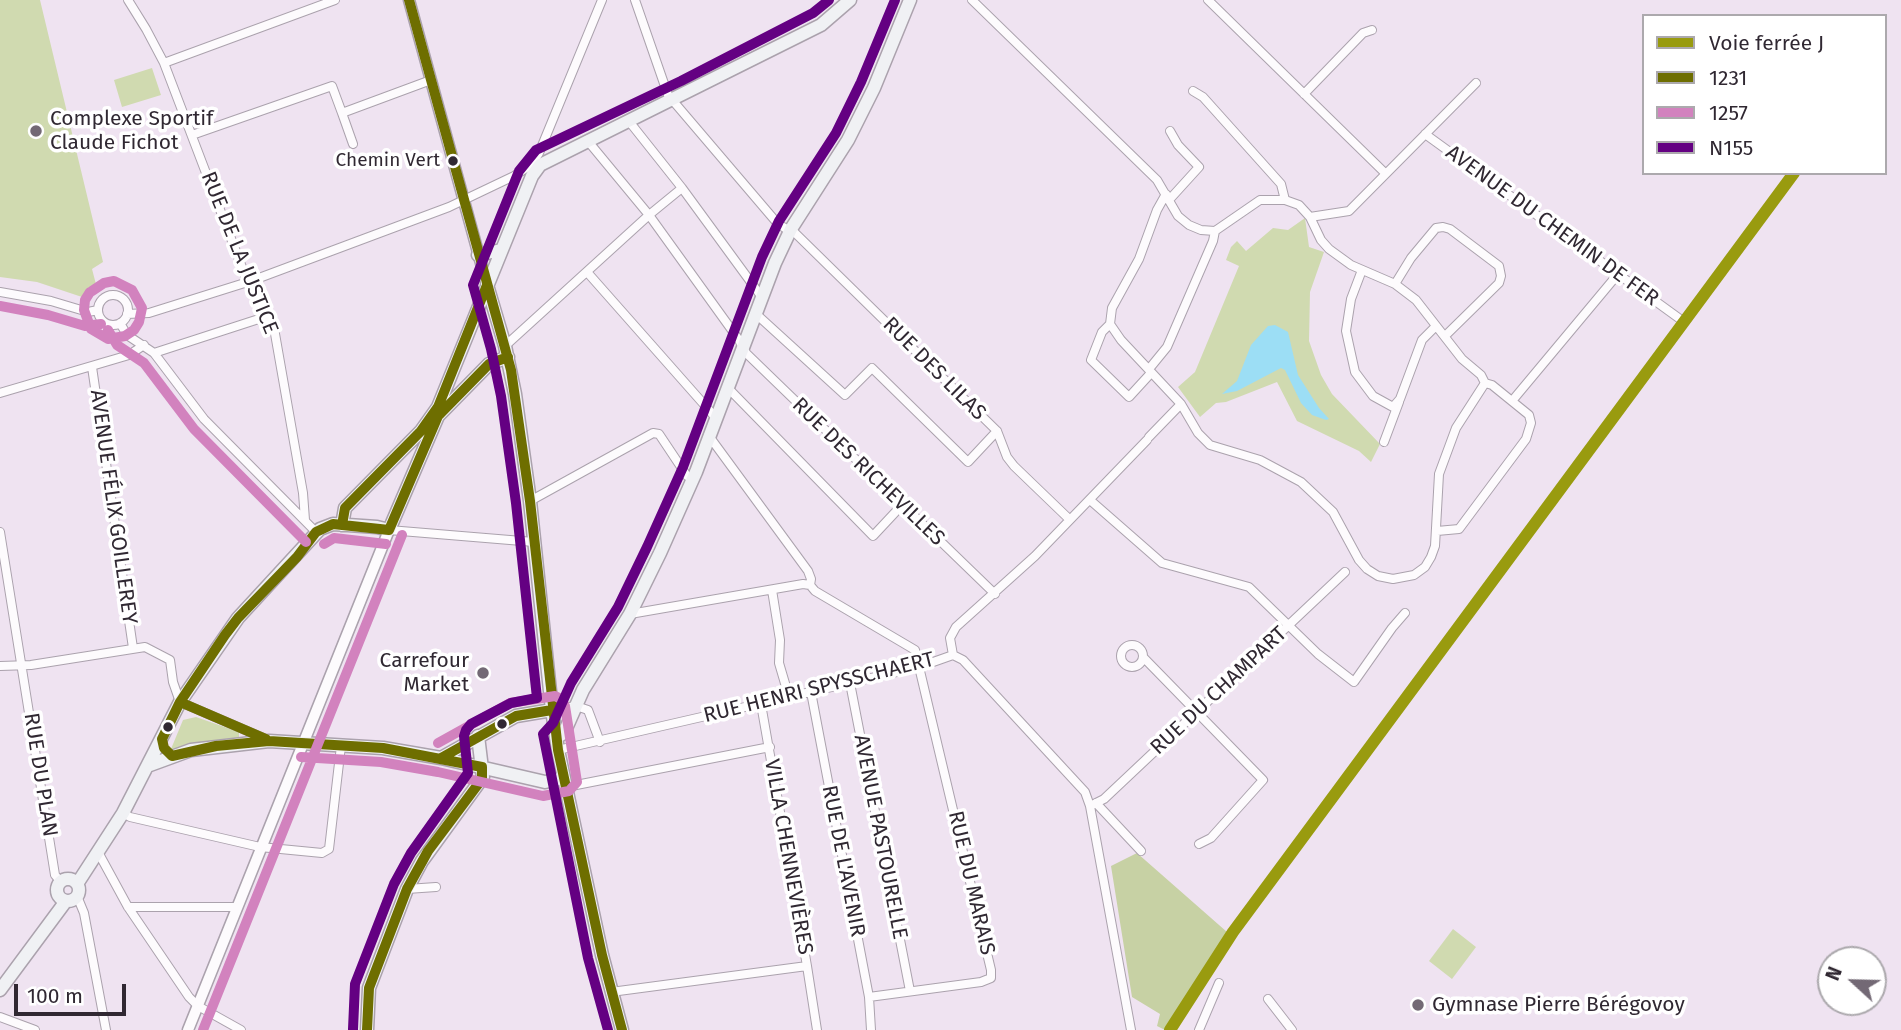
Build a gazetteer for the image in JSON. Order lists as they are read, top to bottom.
{
  "streets": {
    "street": [
      "AVENUE DU CHEMIN DE FER",
      "RUE DE LA JUSTICE",
      "RUE DES LILAS",
      "RUE DES RICHEVILLES",
      "AVENUE FÉLIX GOILLEREY",
      "RUE HENRI SPYSSCHAERT",
      "RUE DU CHAMPART",
      "RUE DU PLAN",
      "AVENUE PASTOURELLE",
      "VILLA CHENNEVIÈRES",
      "RUE DE L'AVENIR",
      "RUE DU MARAIS"
    ]
  },
  "crossings": [
    ["RUE DES RICHEVILLES", "RUE HENRI SPYSSCHAERT"],
    ["RUE HENRI SPYSSCHAERT", "AVENUE PASTOURELLE"],
    ["RUE HENRI SPYSSCHAERT", "VILLA CHENNEVIÈRES"],
    ["RUE HENRI SPYSSCHAERT", "RUE DE L'AVENIR"],
    ["RUE HENRI SPYSSCHAERT", "RUE DU MARAIS"],
    ["AVENUE PASTOURELLE", "RUE DU MARAIS"],
    ["RUE DE L'AVENIR", "RUE DU MARAIS"]
  ],
  "places": [
    "Complexe Sportif Claude Fichot",
    "Chemin Vert",
    "Carrefour Market",
    "Gymnase Pierre Bérégovoy"
  ],
  "lines": [
    "transit line 1231",
    "transit line N155",
    "rail line J",
    "transit line 1257"
  ],
  "legend": [
    "Voie ferrée J",
    "1231",
    "1257",
    "N155"
  ],
  "scale_bar": "100 m",
  "north": "left"
}
